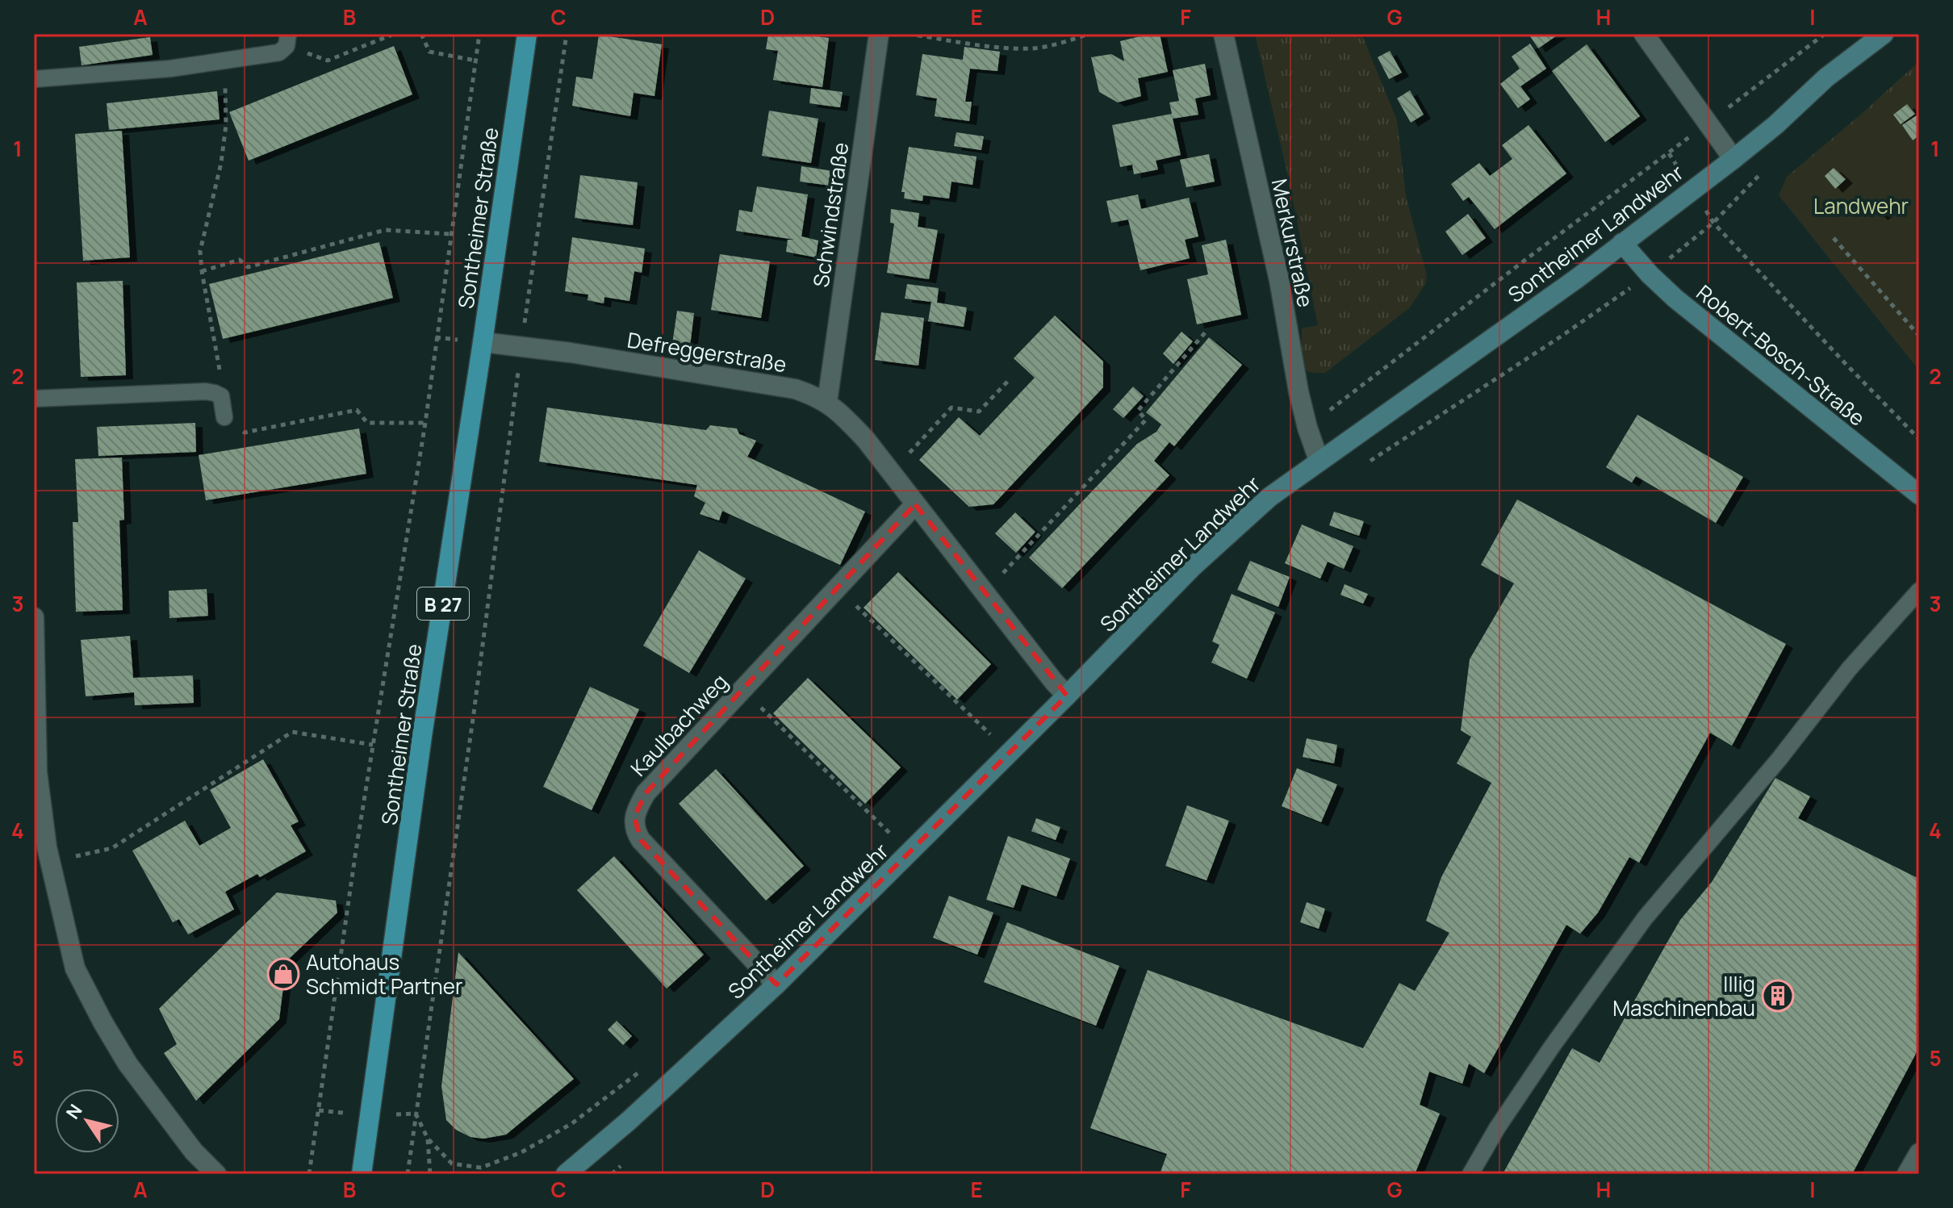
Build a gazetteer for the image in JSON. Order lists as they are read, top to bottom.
{
  "streets": {
    "main road": ["Sontheimer Straße", "B 27"],
    "street": [
      "Schwindstraße",
      "Sontheimer Landwehr",
      "Merkurstraße",
      "Defreggerstraße",
      "Robert-Bosch-Straße",
      "Kaulbachweg"
    ]
  },
  "crossings": [
    ["Schwindstraße", "Defreggerstraße"],
    ["Sontheimer Straße", "Defreggerstraße"],
    ["Sontheimer Landwehr", "Merkurstraße"],
    ["Sontheimer Landwehr", "Defreggerstraße"],
    ["Sontheimer Landwehr", "Robert-Bosch-Straße"],
    ["Sontheimer Landwehr", "Kaulbachweg"],
    ["Defreggerstraße", "Kaulbachweg"]
  ],
  "parks": ["Landwehr"],
  "places": {
    "shop": ["Autohaus Schmidt Partner"],
    "building": ["Illig Maschinenbau"]
  },
  "north": "top left",
  "grid": {
    "columns": [
      "A",
      "B",
      "C",
      "D",
      "E",
      "F",
      "G",
      "H",
      "I"
    ],
    "rows": [
      "1",
      "2",
      "3",
      "4",
      "5"
    ]
  }
}
